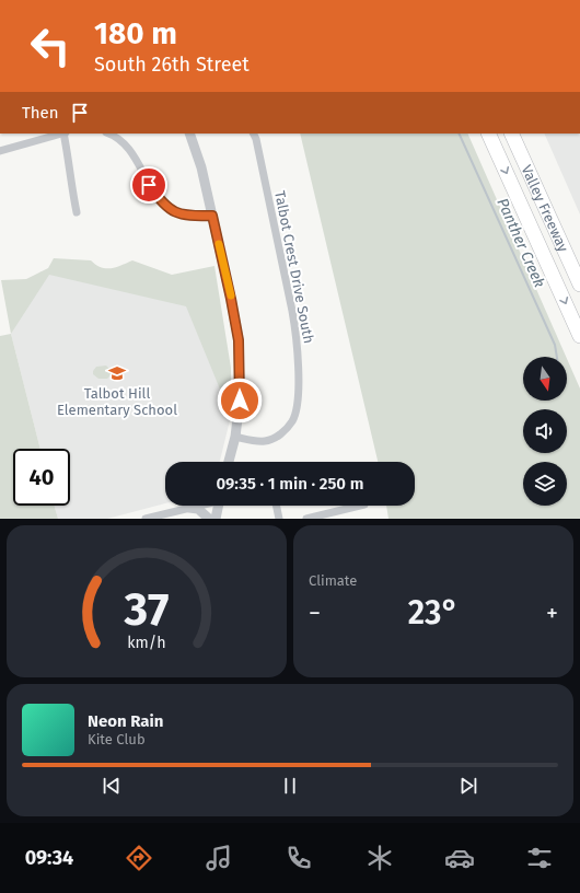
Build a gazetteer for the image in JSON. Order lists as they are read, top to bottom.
{
  "streets": {
    "highway": ["Valley Freeway"],
    "street": ["Talbot Crest Drive South"]
  },
  "water": ["Panther Creek"],
  "places": {
    "school or university": ["Talbot Hill Elementary School"]
  },
  "north": "bottom",
  "page": {
    "turn": ["180 m", "South 26th Street"],
    "then": "Then",
    "limit": "40",
    "trip": "09:35 · 1 min · 250 m",
    "tile": "Climate",
    "heat": ["−", "23°", "+"],
    "song": ["Neon Rain", "Kite Club"],
    "tabs": "09:34",
    "gauge": ["37", "km/h"]
  }
}
